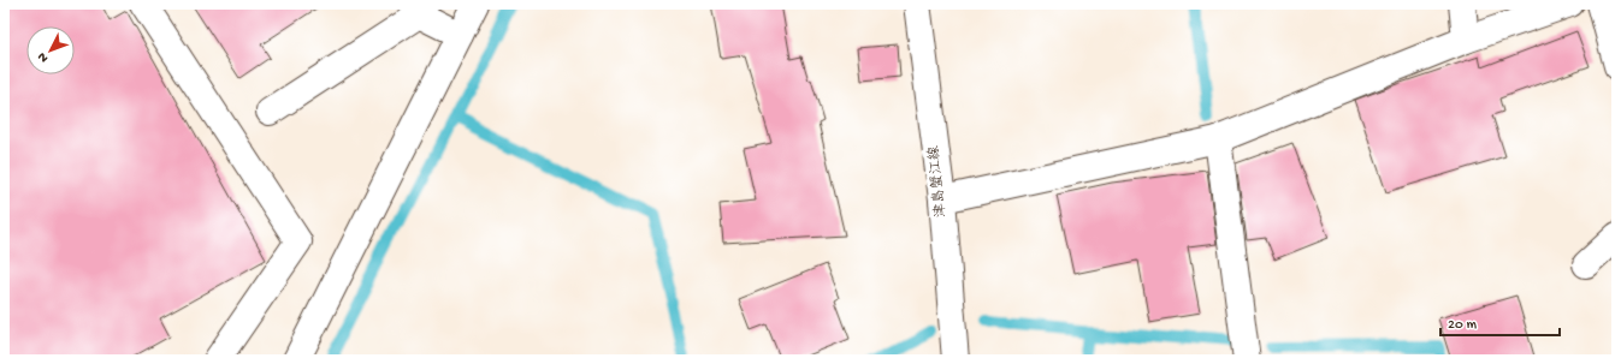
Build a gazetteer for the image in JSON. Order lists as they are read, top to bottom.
{
  "streets": {
    "street": ["津島蟹江線"]
  },
  "scale_bar": "20 m",
  "north": "bottom left"
}
